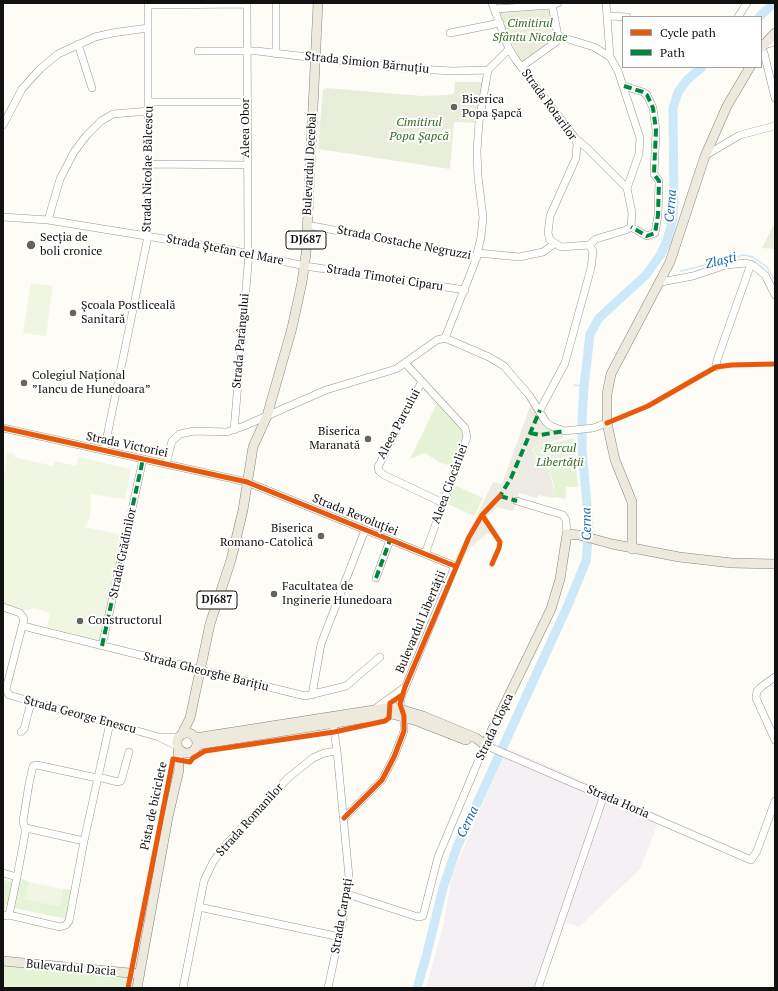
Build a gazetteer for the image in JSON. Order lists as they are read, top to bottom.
{
  "streets": {
    "main road": [
      "Bulevardul Decebal",
      "DJ687",
      "Bulevardul Libertății",
      "Strada Cloșca",
      "Bulevardul Dacia"
    ],
    "street": [
      "Strada Simion Bărnuțiu",
      "Strada Rotarilor",
      "Aleea Obor",
      "Strada Nicolae Bălcescu",
      "Strada Costache Negruzzi",
      "Strada Ștefan cel Mare",
      "Strada Timotei Ciparu",
      "Strada Parângului",
      "Aleea Parcului",
      "Strada Victoriei",
      "Aleea Ciocârliei",
      "Strada Revoluției",
      "Strada Grădinilor",
      "Strada Gheorghe Barițiu",
      "Strada George Enescu",
      "Strada Horia",
      "Strada Romanilor",
      "Strada Carpați"
    ],
    "cycle path": ["Pista de biciclete"]
  },
  "crossings": [
    ["Strada Simion Bărnuțiu", "Aleea Obor"],
    ["Strada Simion Bărnuțiu", "Bulevardul Decebal"],
    ["Strada Rotarilor", "Strada Costache Negruzzi"],
    ["Aleea Obor", "Strada Ștefan cel Mare"],
    ["Aleea Obor", "Strada Parângului"],
    ["Bulevardul Decebal", "DJ687"],
    ["Bulevardul Decebal", "Strada Costache Negruzzi"],
    ["Bulevardul Decebal", "Strada Ștefan cel Mare"],
    ["Bulevardul Decebal", "Strada Timotei Ciparu"],
    ["Strada Nicolae Bălcescu", "Strada Ștefan cel Mare"],
    ["Strada Nicolae Bălcescu", "Strada Victoriei"],
    ["DJ687", "Strada Victoriei"],
    ["DJ687", "Strada Revoluției"],
    ["DJ687", "Bulevardul Libertății"],
    ["DJ687", "Strada Gheorghe Barițiu"],
    ["DJ687", "Strada George Enescu"],
    ["DJ687", "Bulevardul Dacia"],
    ["Strada Ștefan cel Mare", "Strada Timotei Ciparu"],
    ["Strada Ștefan cel Mare", "Strada Parângului"],
    ["Aleea Parcului", "Aleea Ciocârliei"],
    ["Strada Victoriei", "Strada Revoluției"],
    ["Strada Victoriei", "Strada Grădinilor"],
    ["Aleea Ciocârliei", "Strada Revoluției"],
    ["Strada Revoluției", "Bulevardul Libertății"],
    ["Strada Grădinilor", "Strada Gheorghe Barițiu"],
    ["Bulevardul Libertății", "Strada Carpați"],
    ["Strada Gheorghe Barițiu", "Strada George Enescu"],
    ["Strada Cloșca", "Strada Horia"],
    ["Strada Cloșca", "Strada Carpați"],
    ["Strada Romanilor", "Strada Carpați"]
  ],
  "water": ["Cerna", "Zlaști"],
  "parks": ["Cimitirul Sfântu Nicolae", "Cimitirul Popa Șapcă", "Parcul Libertății"],
  "places": [
    "Biserica Popa Șapcă",
    "Secția de boli cronice",
    "Școala Postliceală Sanitară",
    "Colegiul Național ”Iancu de Hunedoara”",
    "Biserica Maranată",
    "Biserica Romano-Catolică",
    "Facultatea de Inginerie Hunedoara",
    "Constructorul"
  ],
  "legend": ["Cycle path", "Path"]
}
